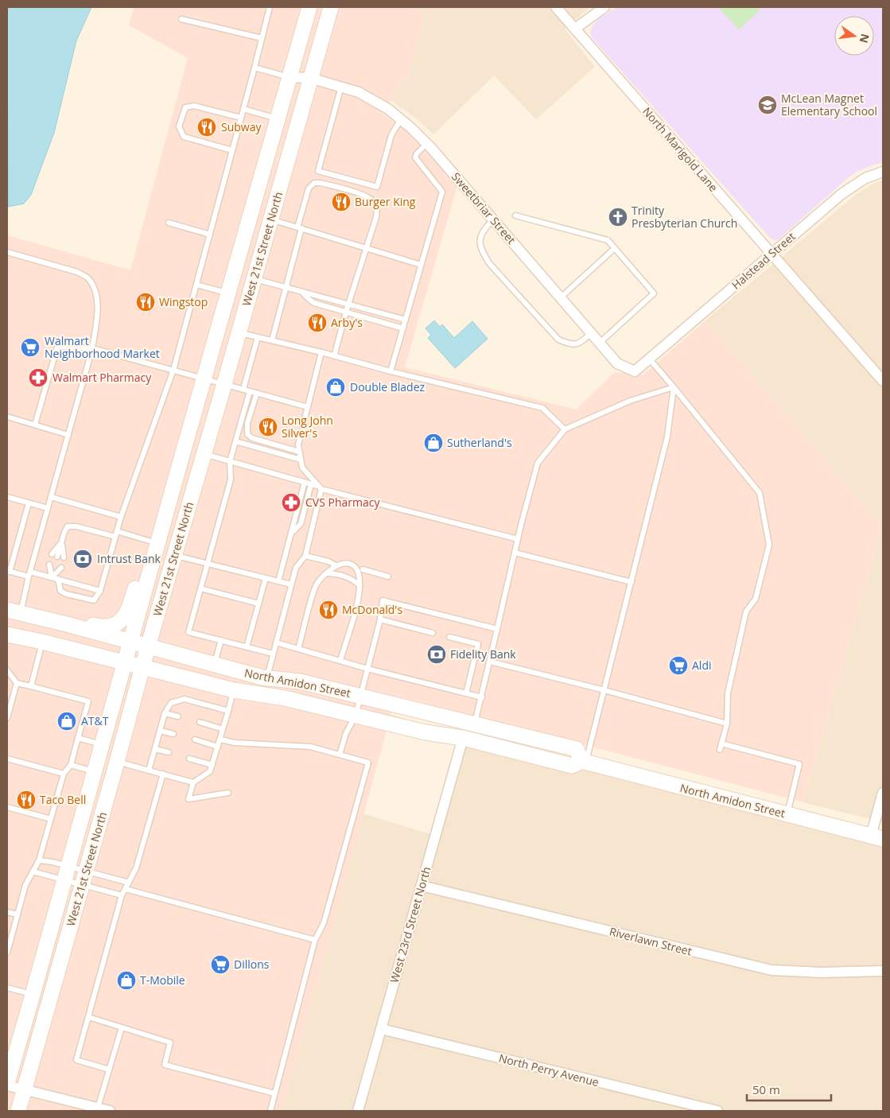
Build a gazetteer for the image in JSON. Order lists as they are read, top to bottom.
{
  "streets": {
    "main road": ["West 21st Street North", "North Amidon Street"],
    "street": [
      "North Marigold Lane",
      "Sweetbriar Street",
      "Halstead Street",
      "West 23rd Street North",
      "Riverlawn Street",
      "North Perry Avenue"
    ]
  },
  "crossings": [
    ["North Marigold Lane", "Halstead Street"],
    ["Sweetbriar Street", "West 21st Street North"],
    ["Sweetbriar Street", "Halstead Street"],
    ["West 21st Street North", "North Amidon Street"],
    ["North Amidon Street", "West 23rd Street North"],
    ["West 23rd Street North", "Riverlawn Street"],
    ["West 23rd Street North", "North Perry Avenue"]
  ],
  "places": {
    "school or university": ["McLean Magnet Elementary School"],
    "restaurant": [
      "Subway",
      "Burger King",
      "Wingstop",
      "Arby's",
      "Long John Silver's",
      "McDonald's",
      "Taco Bell"
    ],
    "church": ["Trinity Presbyterian Church"],
    "supermarket": ["Walmart Neighborhood Market", "Aldi", "Dillons"],
    "pharmacy": ["Walmart Pharmacy", "CVS Pharmacy"],
    "shop": [
      "Double Bladez",
      "Sutherland's",
      "AT&T",
      "T-Mobile"
    ],
    "bank": ["Intrust Bank", "Fidelity Bank"]
  },
  "scale_bar": "50 m",
  "north": "right"
}
